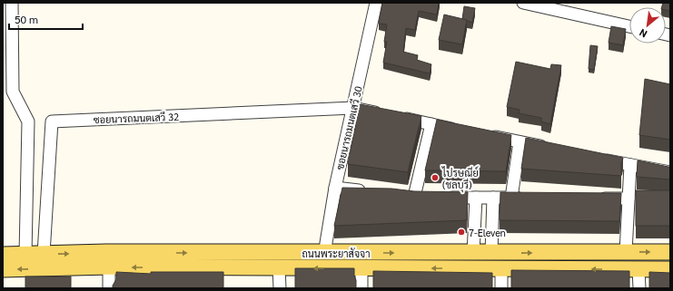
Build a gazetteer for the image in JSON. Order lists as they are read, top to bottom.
{
  "streets": {
    "main road": ["ถนนพระยาสัจจา"],
    "street": ["ซอยนารถมนตเสวี 32", "ซอยนารถมนตเสวี 30"]
  },
  "crossings": [
    ["ซอยนารถมนตเสวี 32", "ซอยนารถมนตเสวี 30"],
    ["ซอยนารถมนตเสวี 32", "ถนนพระยาสัจจา"],
    ["ซอยนารถมนตเสวี 30", "ถนนพระยาสัจจา"]
  ],
  "places": ["ไปรษณีย์ (ชลบุรี)", "7-Eleven"],
  "scale_bar": "50 m",
  "north": "bottom left"
}
